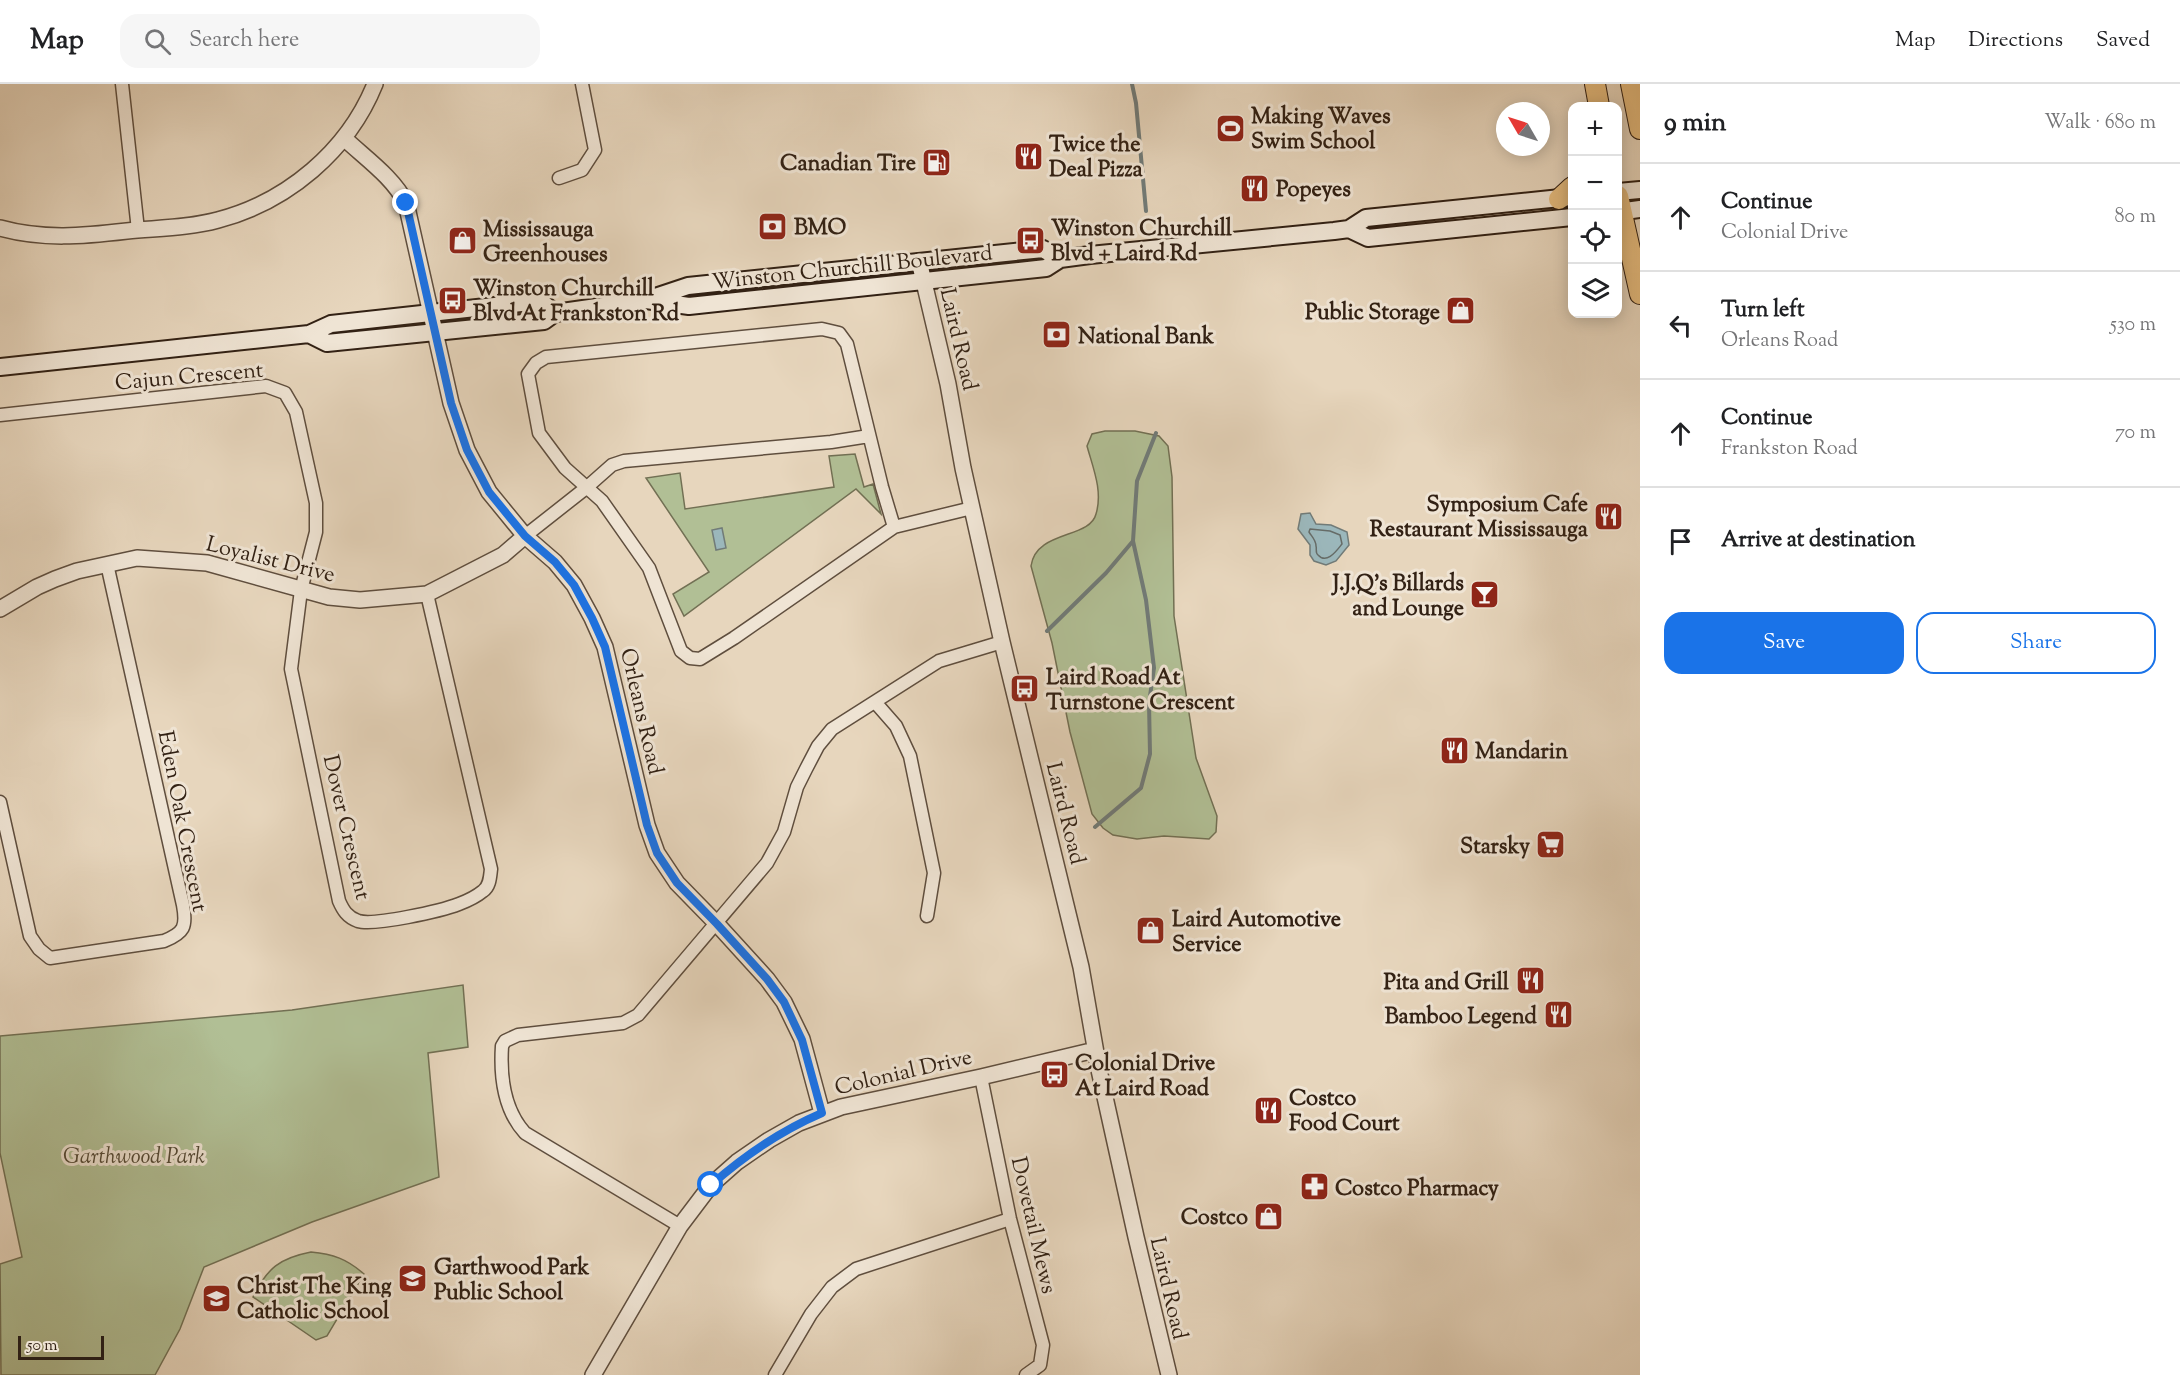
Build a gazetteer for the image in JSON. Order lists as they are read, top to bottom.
{
  "streets": {
    "main road": ["Winston Churchill Boulevard"],
    "street": [
      "Laird Road",
      "Cajun Crescent",
      "Loyalist Drive",
      "Orleans Road",
      "Eden Oak Crescent",
      "Dover Crescent",
      "Colonial Drive",
      "Dovetail Mews"
    ]
  },
  "crossings": [
    ["Winston Churchill Boulevard", "Laird Road"],
    ["Winston Churchill Boulevard", "Orleans Road"],
    ["Laird Road", "Colonial Drive"],
    ["Cajun Crescent", "Loyalist Drive"],
    ["Cajun Crescent", "Dover Crescent"],
    ["Loyalist Drive", "Orleans Road"],
    ["Loyalist Drive", "Eden Oak Crescent"],
    ["Loyalist Drive", "Dover Crescent"],
    ["Orleans Road", "Colonial Drive"],
    ["Colonial Drive", "Dovetail Mews"]
  ],
  "parks": ["Garthwood Park"],
  "places": {
    "sports": ["Making Waves Swim School"],
    "restaurant": [
      "Twice the Deal Pizza",
      "Popeyes",
      "Symposium Cafe Restaurant Mississauga",
      "Mandarin",
      "Pita and Grill",
      "Bamboo Legend",
      "Costco Food Court"
    ],
    "fuel station": ["Canadian Tire"],
    "bank": ["BMO", "National Bank"],
    "bus stop": [
      "Winston Churchill Blvd + Laird Rd",
      "Winston Churchill Blvd At Frankston Rd",
      "Laird Road At Turnstone Crescent",
      "Colonial Drive At Laird Road"
    ],
    "shop": [
      "Mississauga Greenhouses",
      "Public Storage",
      "Laird Automotive Service",
      "Costco"
    ],
    "bar": ["J.J.Q's Billards and Lounge"],
    "supermarket": ["Starsky"],
    "pharmacy": ["Costco Pharmacy"],
    "school or university": ["Garthwood Park Public School", "Christ The King Catholic School"]
  },
  "scale_bar": "50 m",
  "north": "top left",
  "page": {
    "header": "Map",
    "search": "Search here",
    "nav": ["Map", "Directions", "Saved"],
    "heading": ["9 min", "Walk · 680 m"],
    "map_buttons": ["+", "−"],
    "list": [
      ["Continue", "Colonial Drive", "80 m"],
      ["Turn left", "Orleans Road", "530 m"],
      ["Continue", "Frankston Road", "70 m"],
      "Arrive at destination"
    ],
    "buttons": ["Save", "Share"],
    "scale": "50 m"
  }
}
